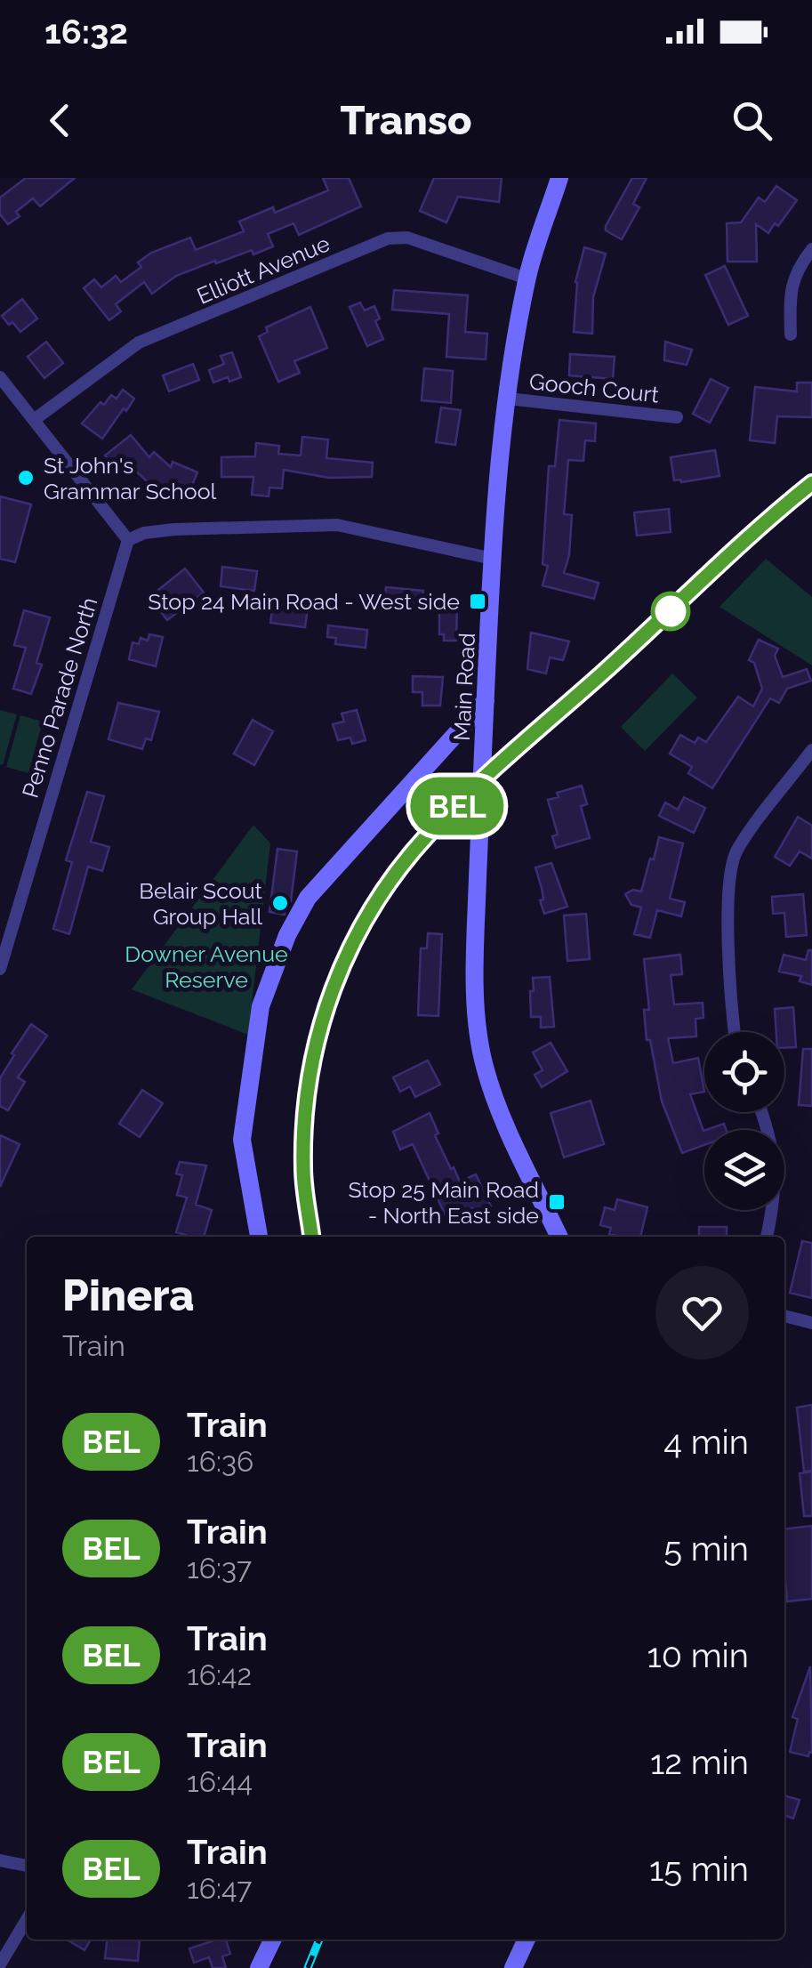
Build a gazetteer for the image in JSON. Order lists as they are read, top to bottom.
{
  "streets": {
    "main road": ["Main Road"],
    "street": ["Elliott Avenue", "Gooch Court", "Penno Parade North"]
  },
  "crossings": [
    ["Elliott Avenue", "Main Road"],
    ["Gooch Court", "Main Road"]
  ],
  "parks": ["Downer Avenue Reserve"],
  "places": {
    "other": ["St John's Grammar School", "Belair Scout Group Hall"],
    "transit": ["Stop 24 Main Road - West side", "Stop 25 Main Road - North East side"]
  },
  "page": {
    "status": "16:32",
    "header": "Transo",
    "on_map": "BEL",
    "heading": ["Pinera", "Train"],
    "list": [
      {
        "mark": "BEL",
        "name": "Train",
        "note": "16:36",
        "value": "4 min"
      },
      {
        "mark": "BEL",
        "name": "Train",
        "note": "16:37",
        "value": "5 min"
      },
      {
        "mark": "BEL",
        "name": "Train",
        "note": "16:42",
        "value": "10 min"
      },
      {
        "mark": "BEL",
        "name": "Train",
        "note": "16:44",
        "value": "12 min"
      },
      {
        "mark": "BEL",
        "name": "Train",
        "note": "16:47",
        "value": "15 min"
      }
    ]
  }
}
